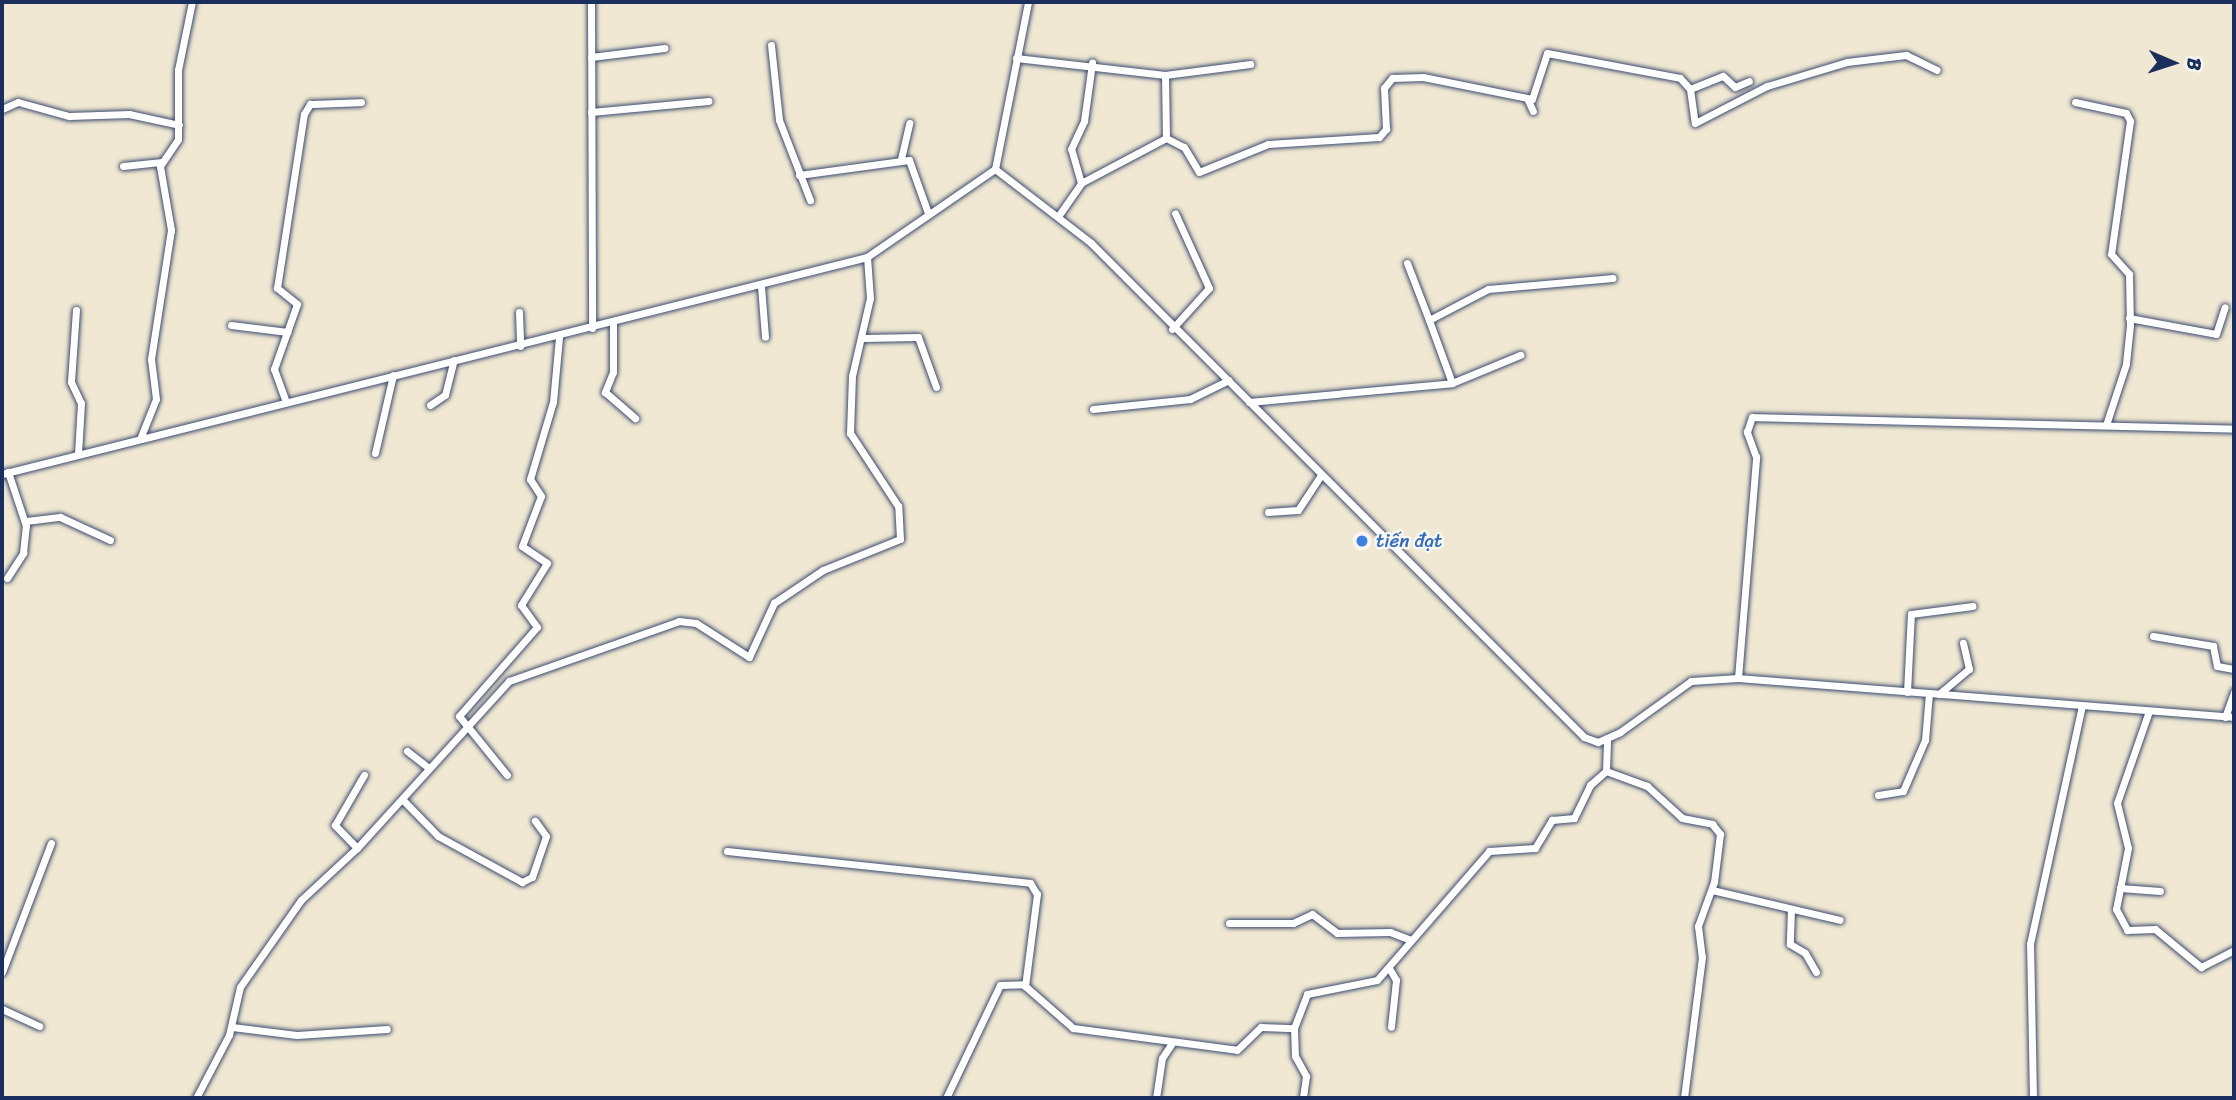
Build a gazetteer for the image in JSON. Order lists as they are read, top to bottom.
{
  "places": ["tiến đạt"],
  "north": "right"
}
